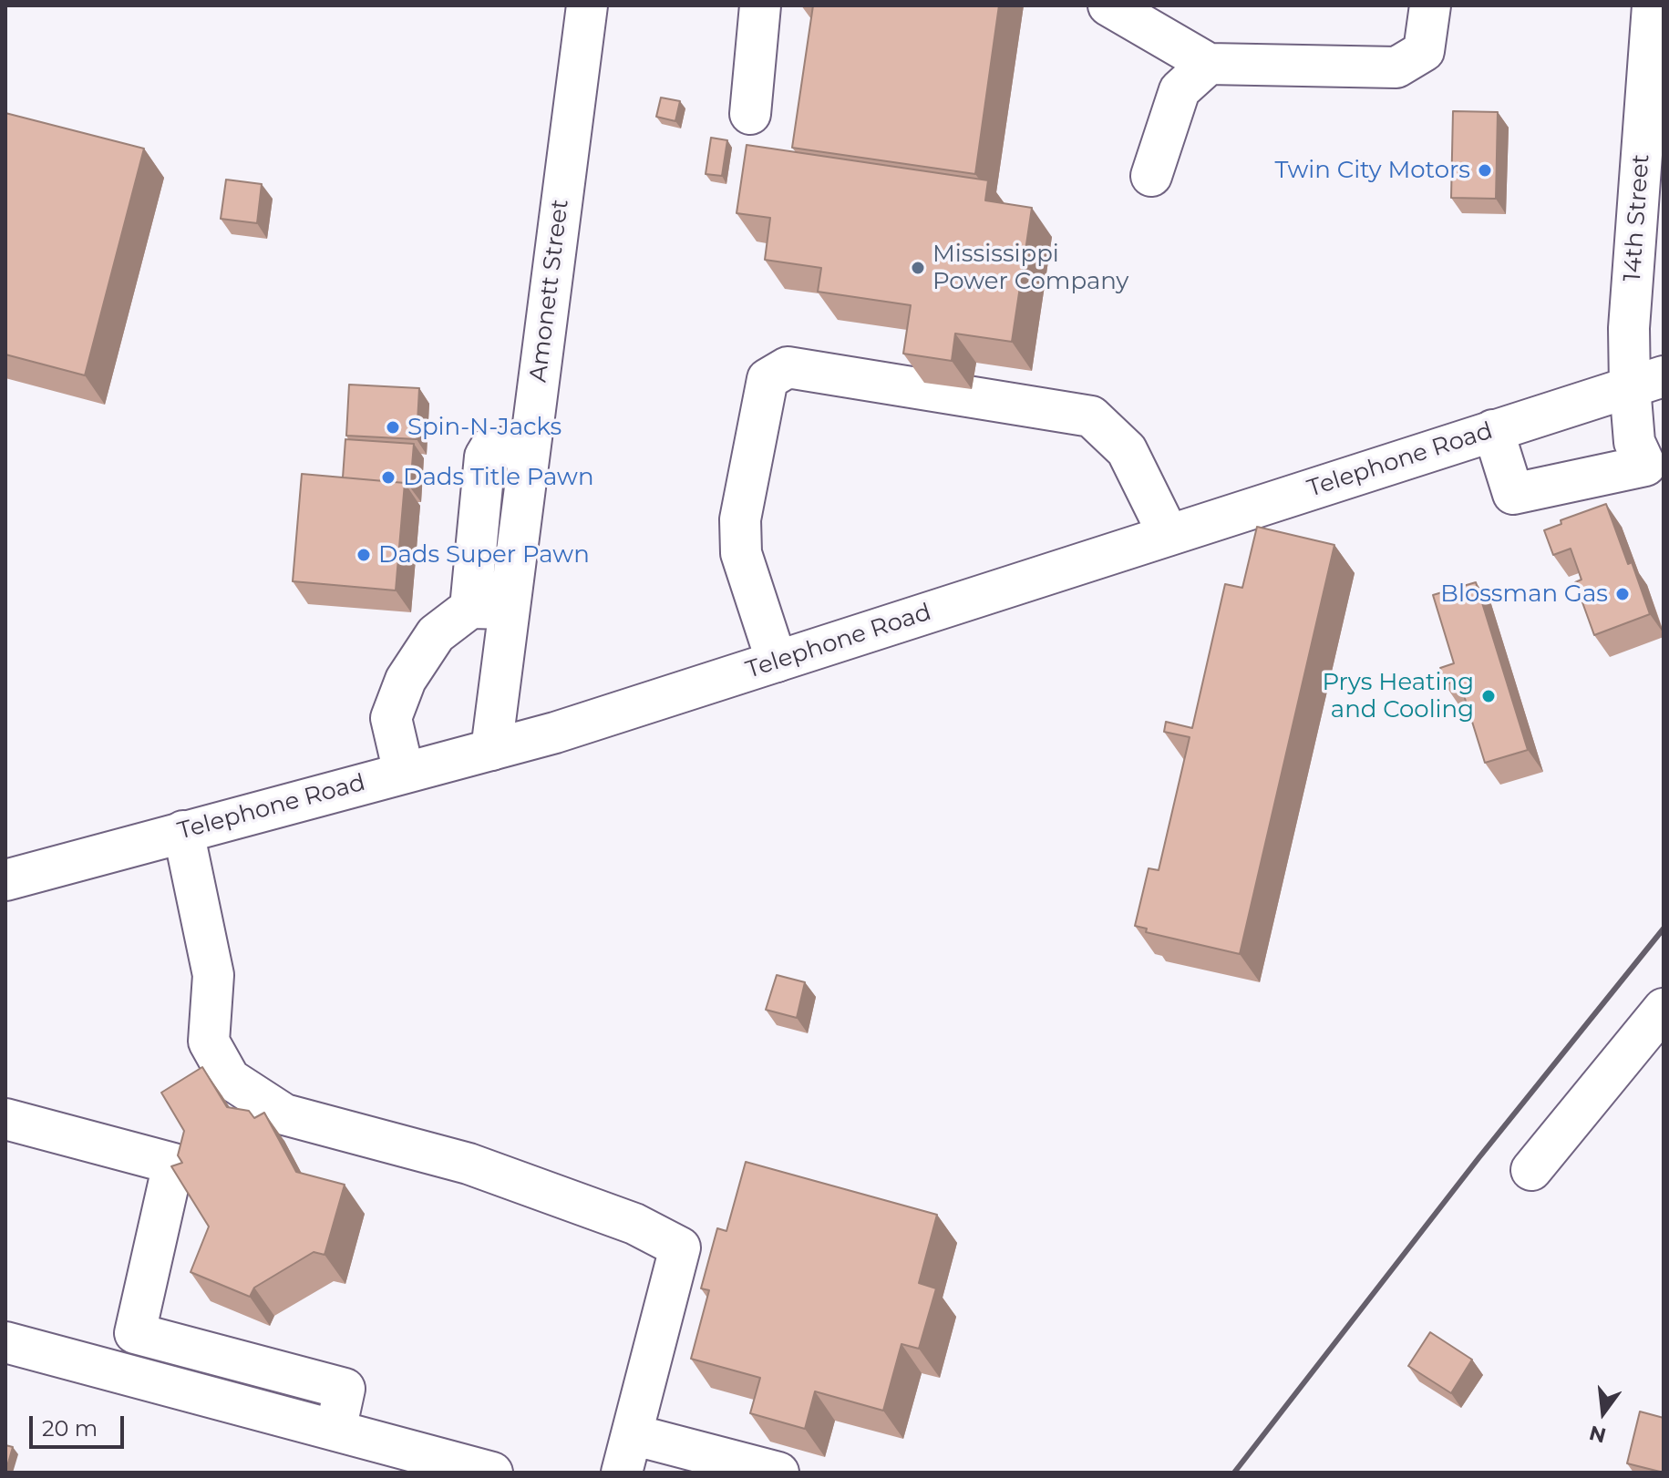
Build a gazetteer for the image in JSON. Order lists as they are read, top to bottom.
{
  "streets": {
    "street": ["14th Street", "Amonett Street", "Telephone Road"]
  },
  "crossings": [
    ["14th Street", "Telephone Road"],
    ["Amonett Street", "Telephone Road"]
  ],
  "places": [
    "Twin City Motors",
    "Mississippi Power Company",
    "Spin-N-Jacks",
    "Dads Title Pawn",
    "Dads Super Pawn",
    "Blossman Gas",
    "Prys Heating and Cooling"
  ],
  "scale_bar": "20 m",
  "north": "bottom"
}
